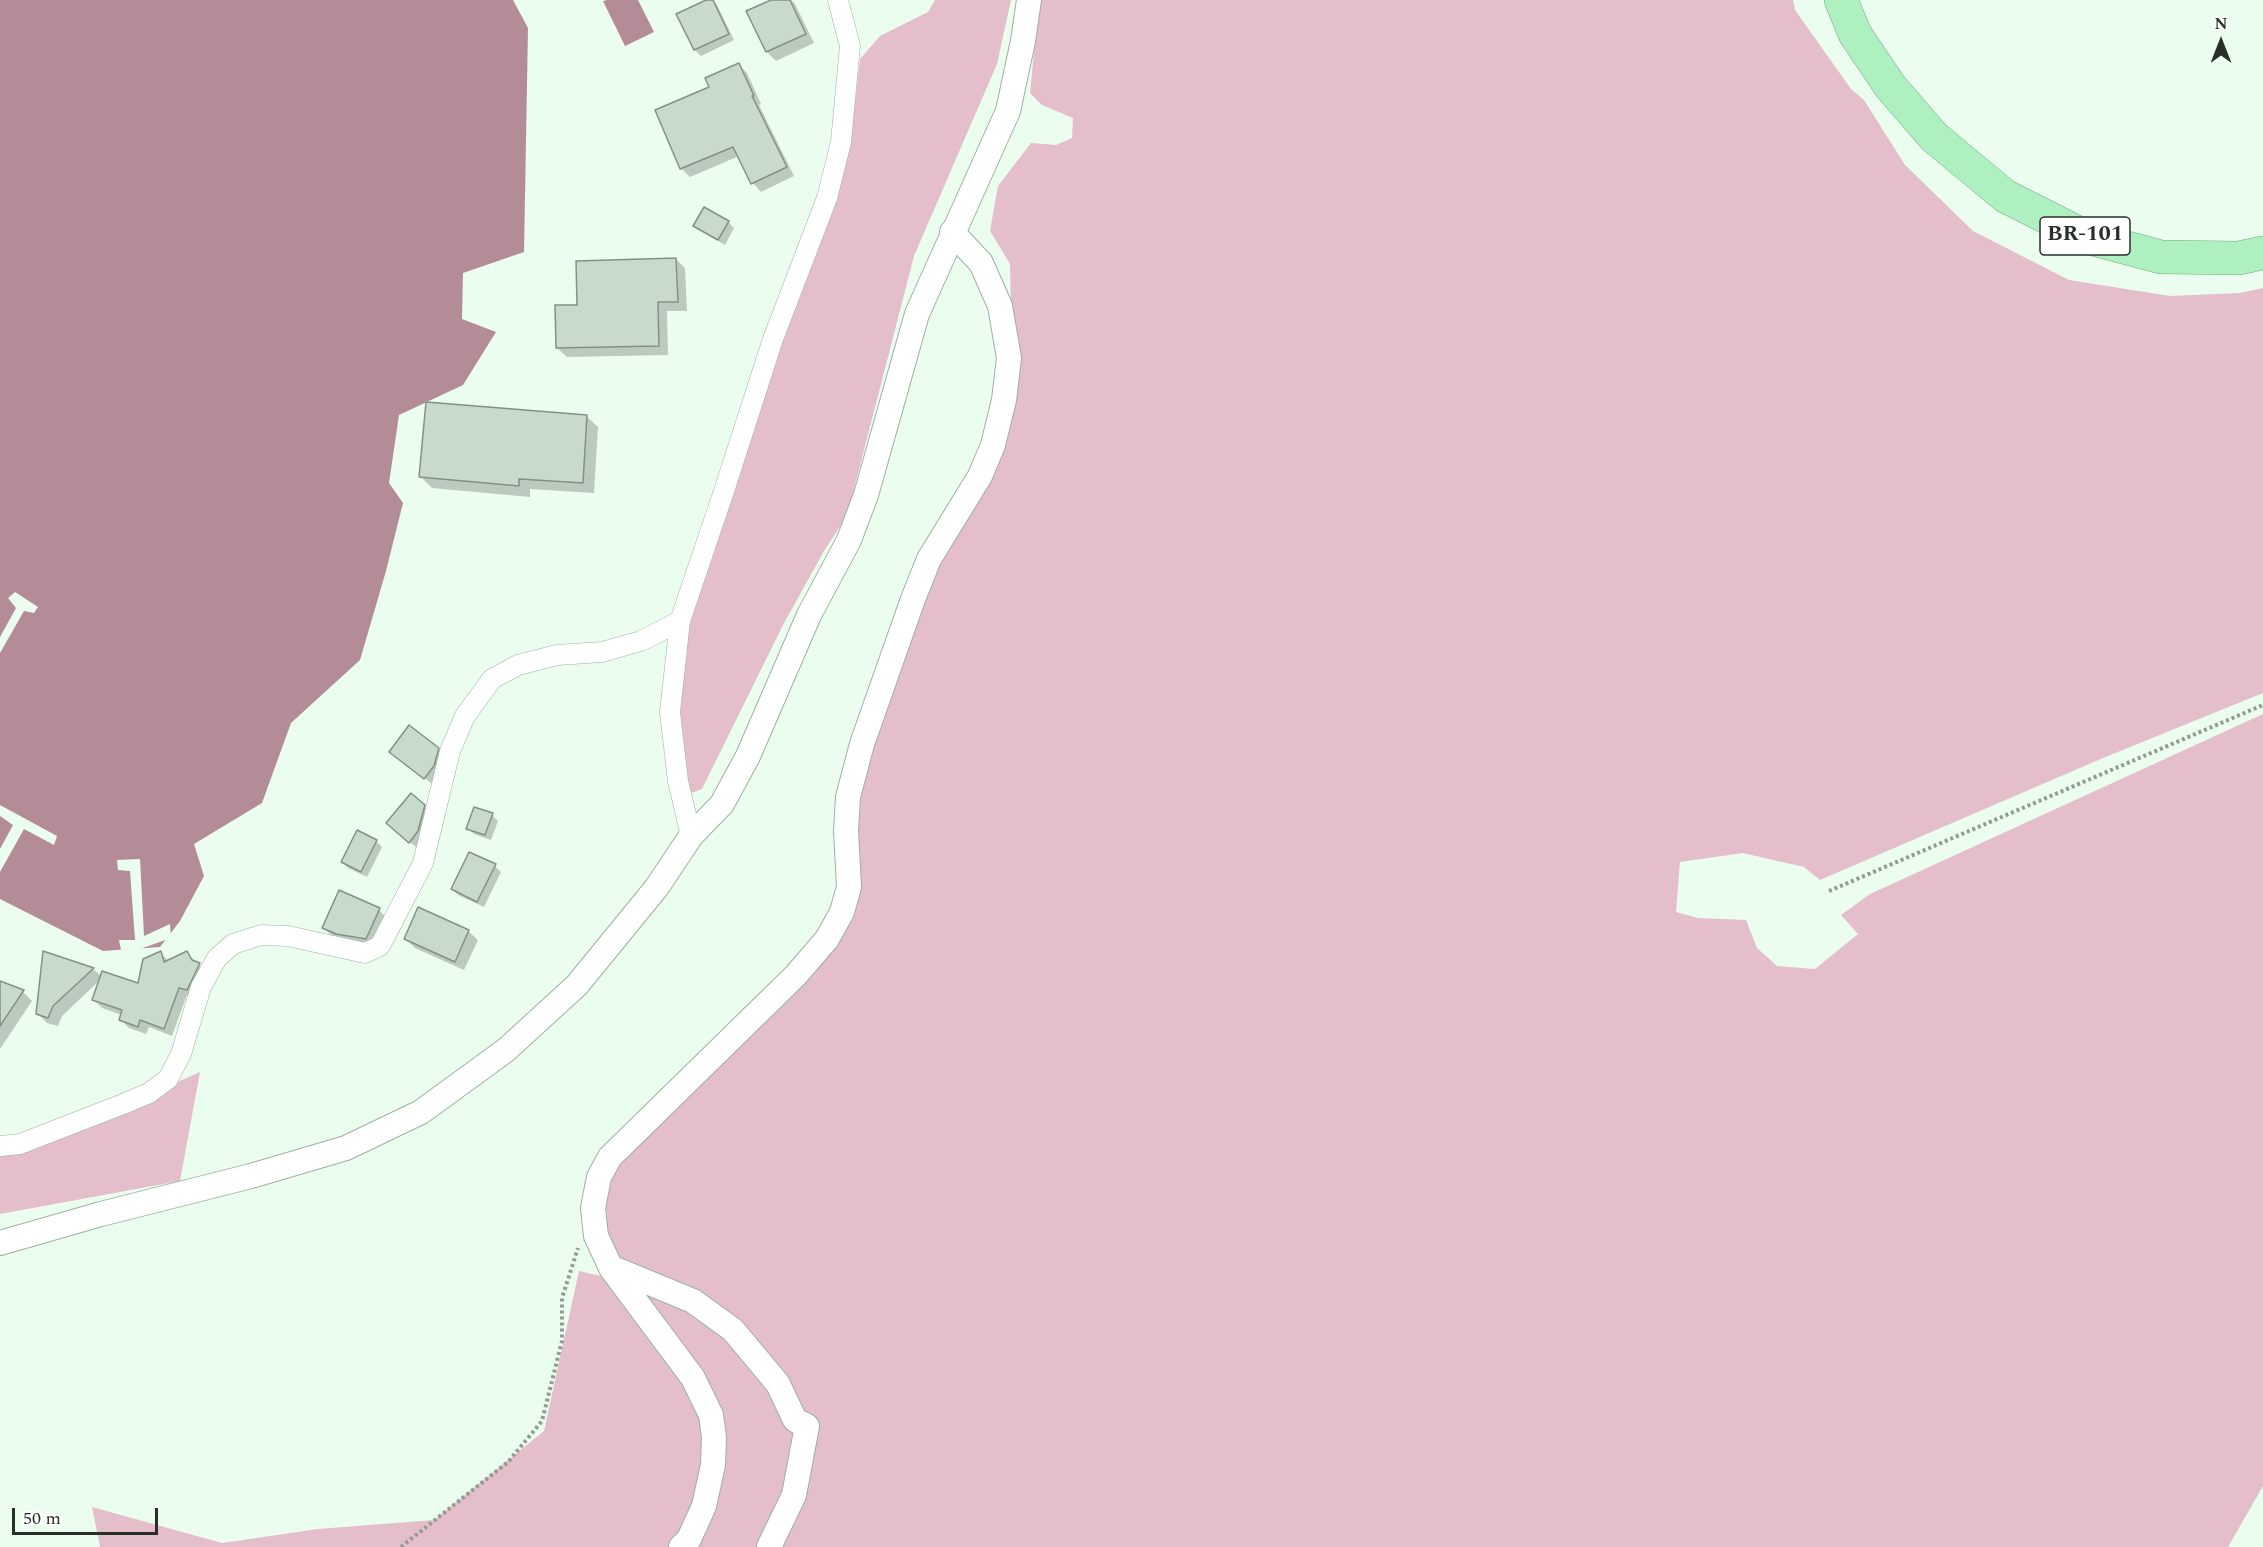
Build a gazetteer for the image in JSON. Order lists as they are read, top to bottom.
{
  "streets": {
    "highway": ["BR-101"]
  },
  "scale_bar": "50 m",
  "north": "top"
}
